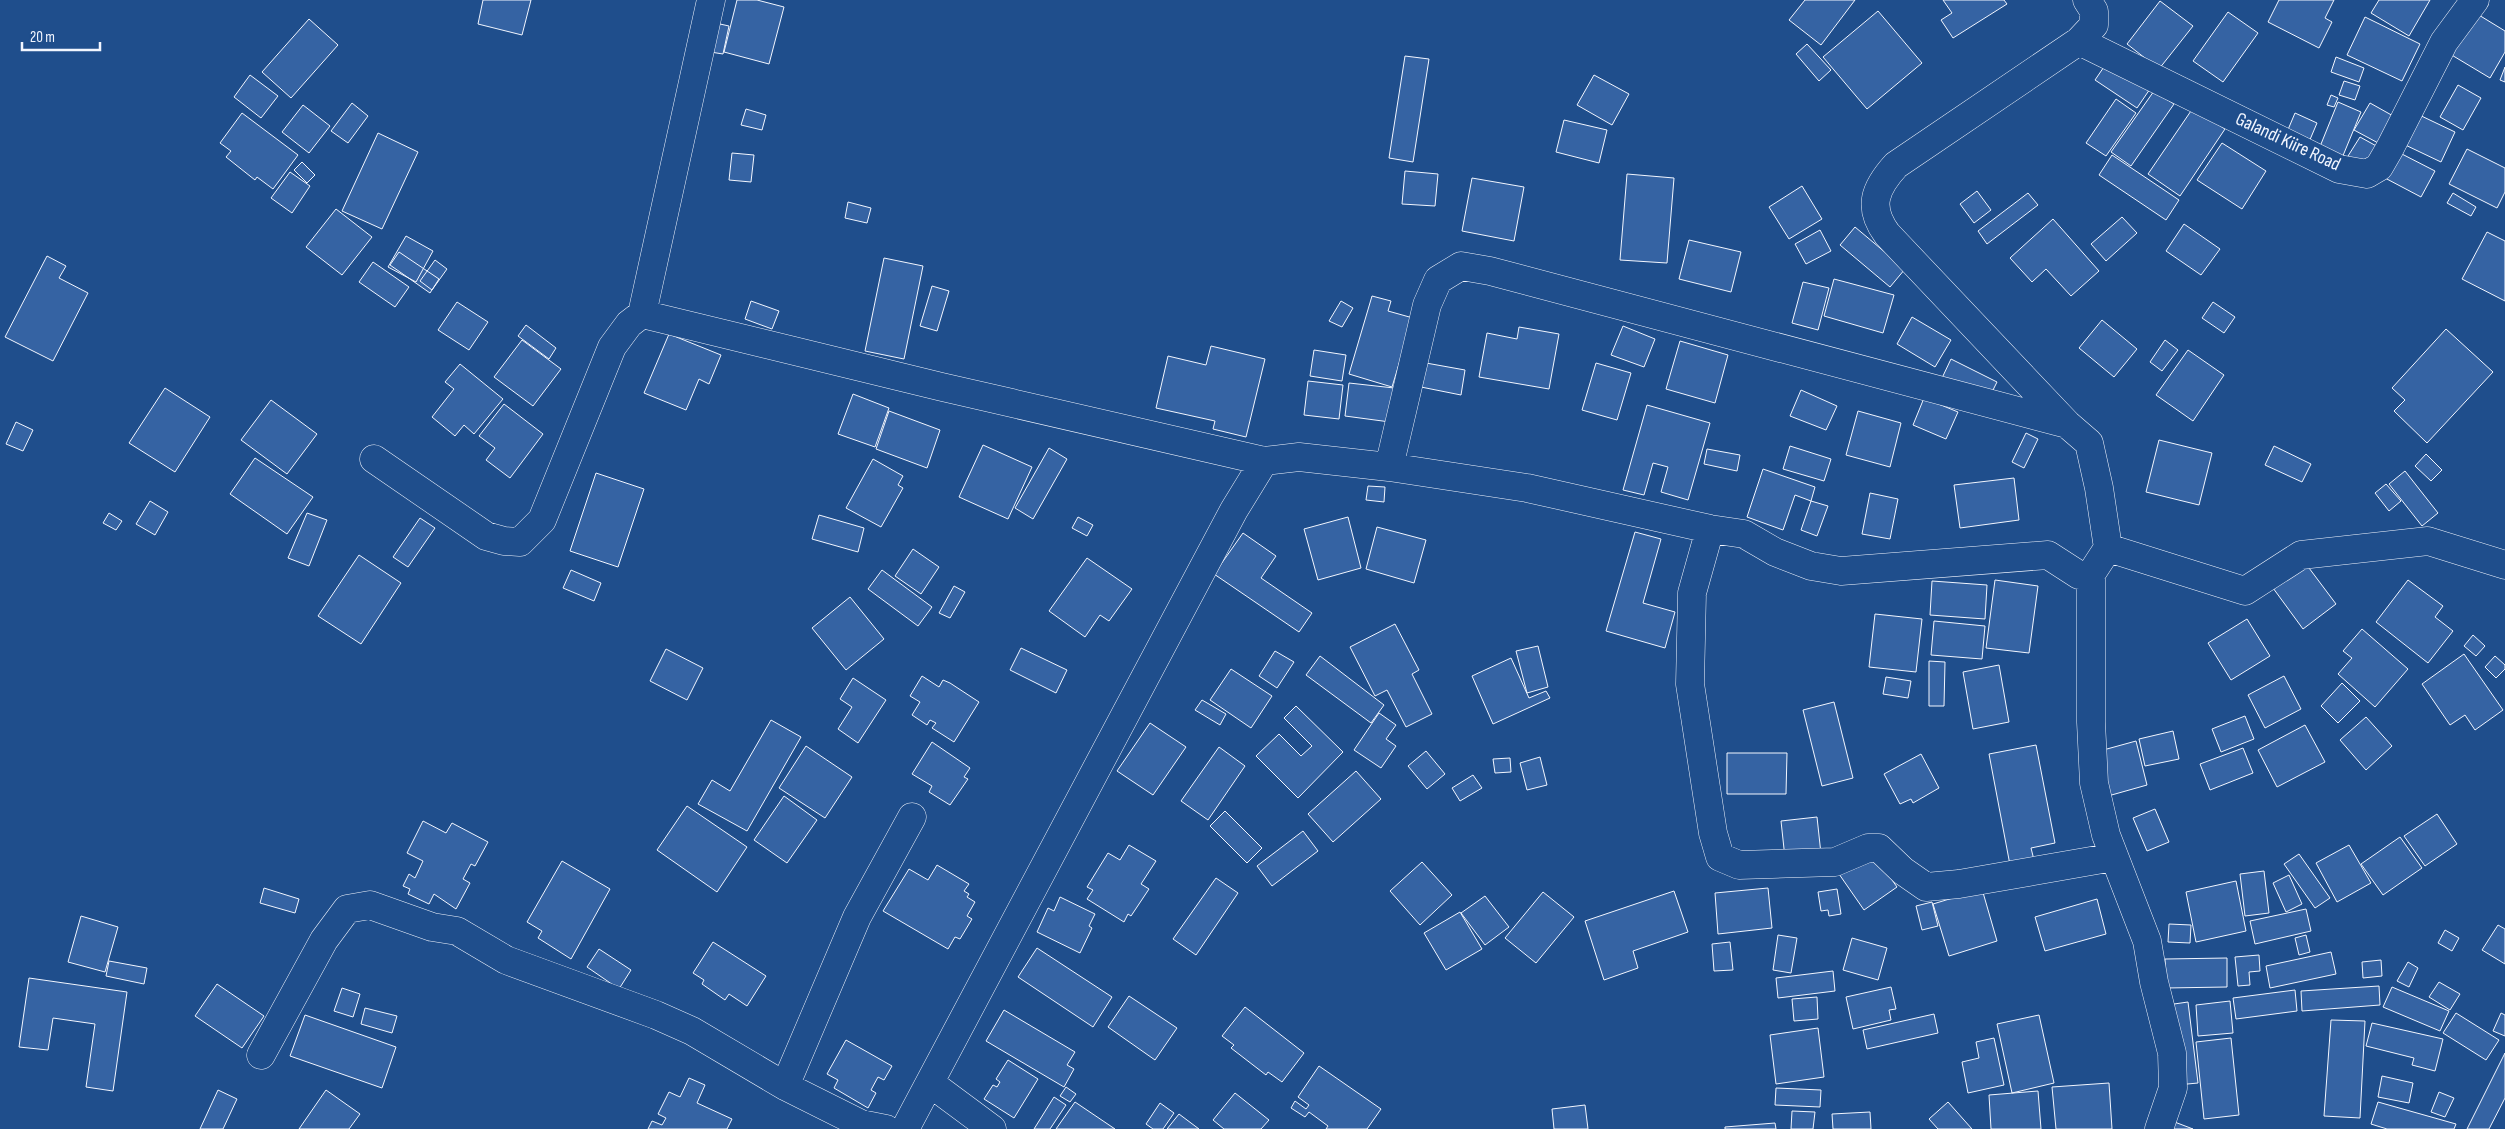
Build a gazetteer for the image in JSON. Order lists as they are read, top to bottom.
{
  "streets": {
    "street": ["Galandi Kiire Road"]
  },
  "scale_bar": "20 m"
}
